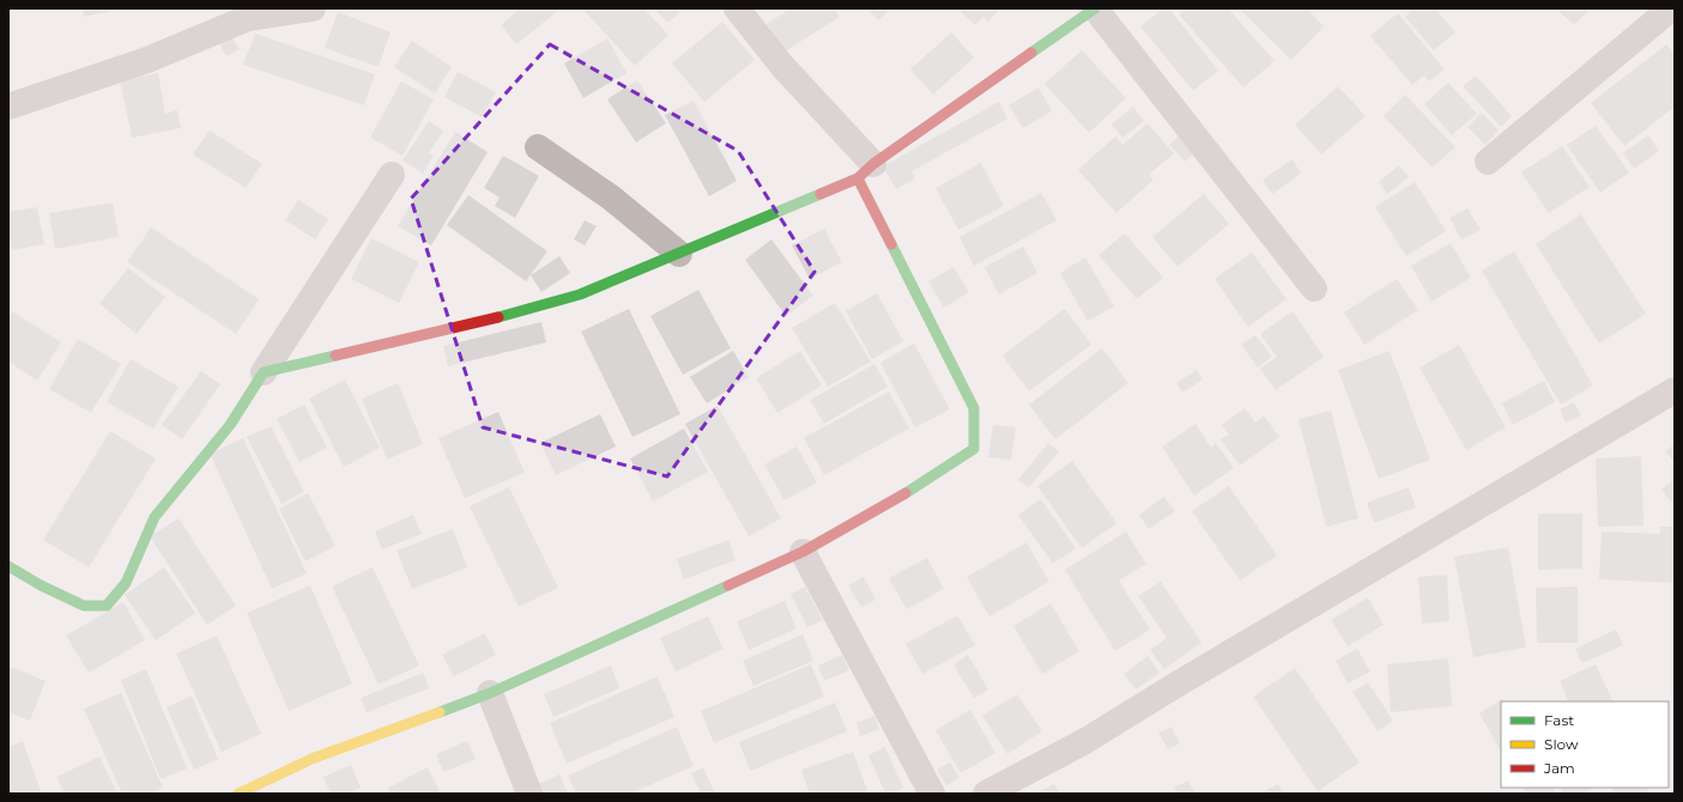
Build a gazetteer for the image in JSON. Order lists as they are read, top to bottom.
{
  "legend": ["Fast", "Slow", "Jam"]
}
